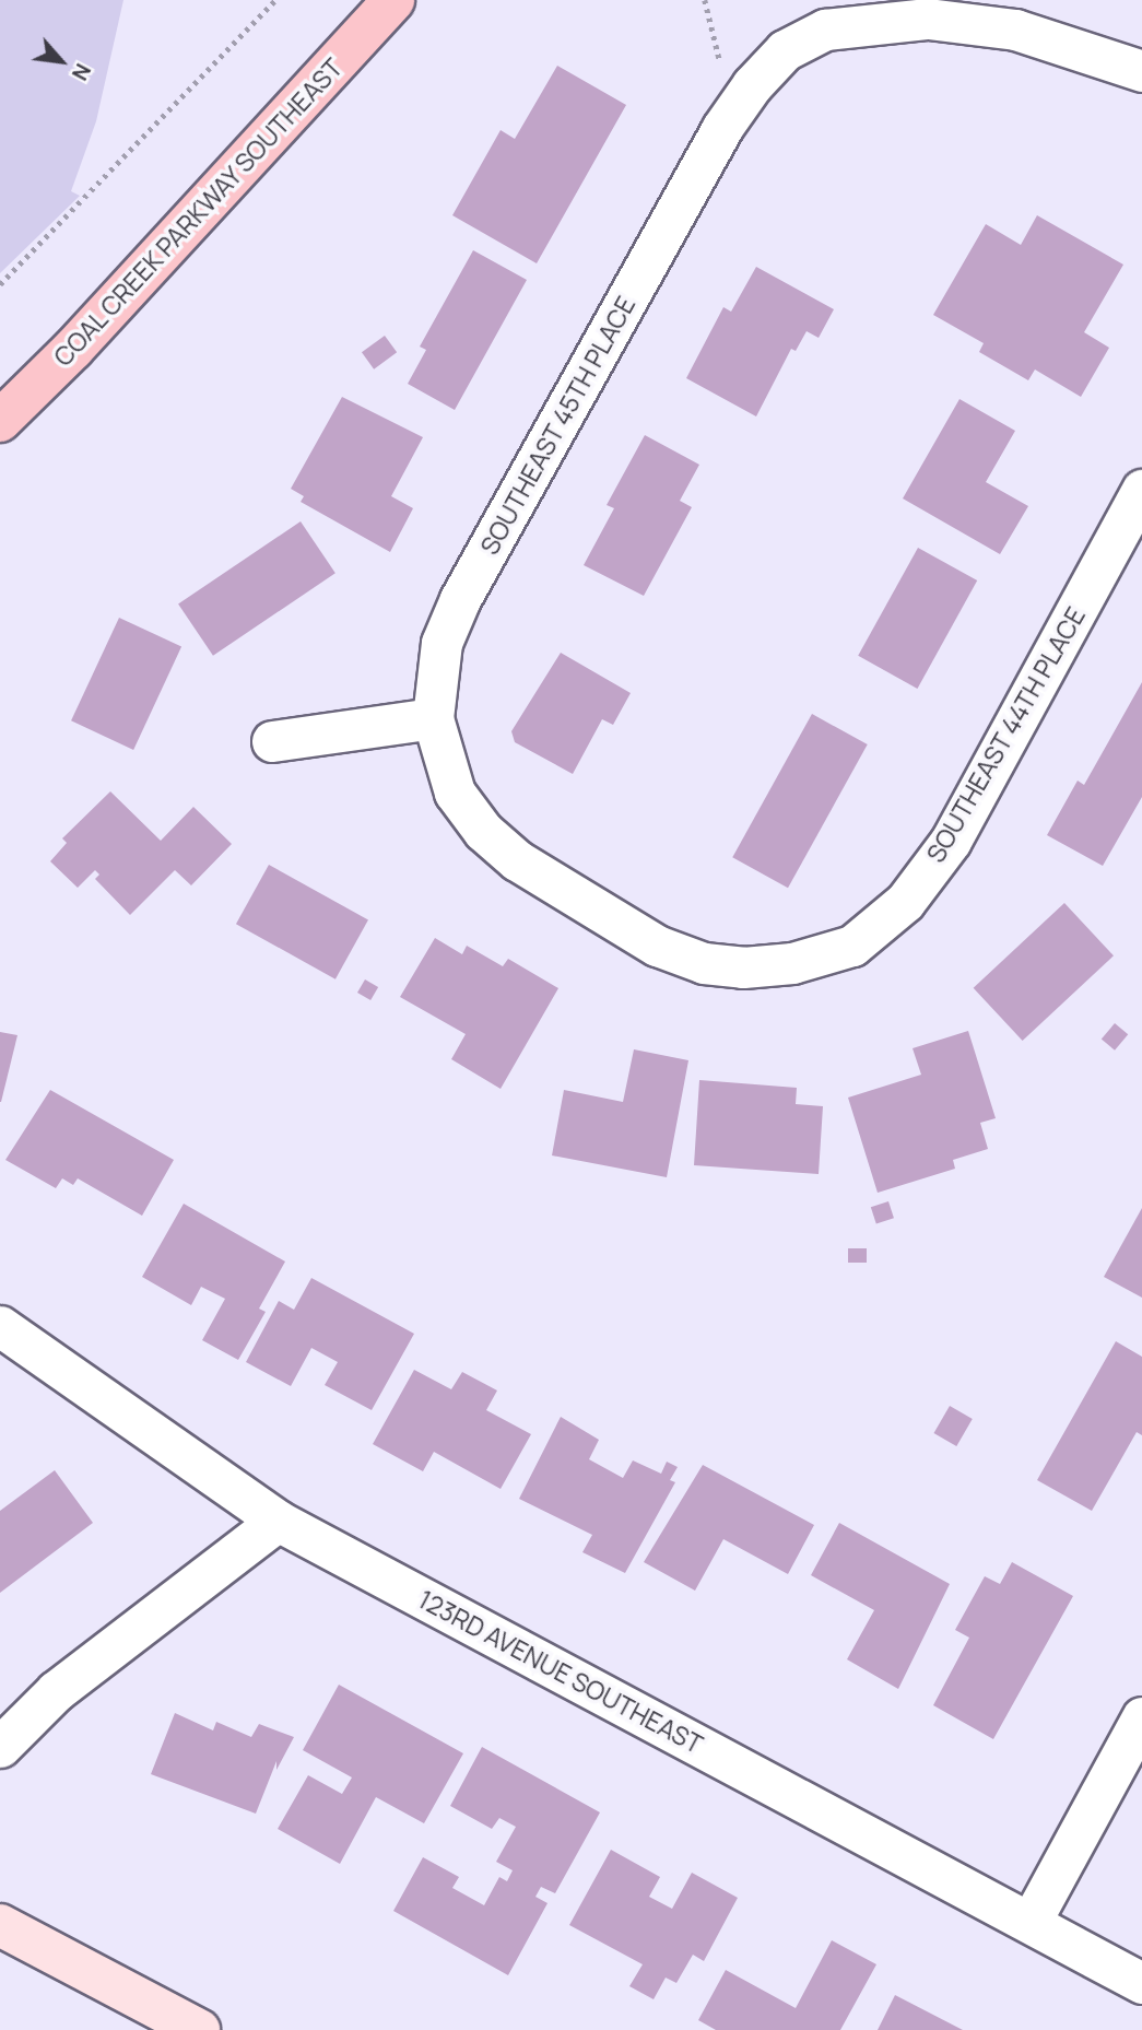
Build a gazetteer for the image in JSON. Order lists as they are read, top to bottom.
{
  "streets": {
    "main road": ["COAL CREEK PARKWAY SOUTHEAST"],
    "street": ["SOUTHEAST 45TH PLACE", "SOUTHEAST 44TH PLACE", "123RD AVENUE SOUTHEAST"]
  },
  "crossings": [
    ["SOUTHEAST 45TH PLACE", "SOUTHEAST 44TH PLACE"]
  ],
  "north": "bottom right"
}
